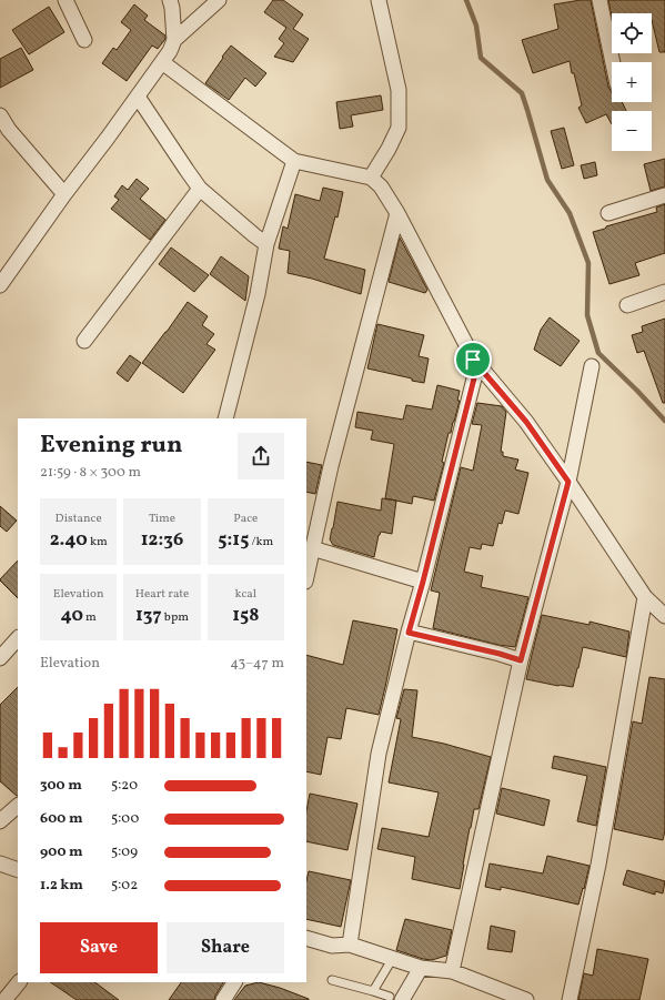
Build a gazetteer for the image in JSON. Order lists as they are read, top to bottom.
{
  "page": {
    "map_buttons": ["+", "−"],
    "heading": ["Evening run", "21:59 · 8 × 300 m"],
    "stats": [
      ["Distance", "2.40 km"],
      ["Time", "12:36"],
      ["Pace", "5:15 /km"],
      ["Elevation", "40 m"],
      ["Heart rate", "137 bpm"],
      ["kcal", "158"]
    ],
    "chart": ["Elevation", "43–47 m"],
    "list": [
      {
        "name": "300 m",
        "note": "5:20"
      },
      {
        "name": "600 m",
        "note": "5:00"
      },
      {
        "name": "900 m",
        "note": "5:09"
      },
      {
        "name": "1.2 km",
        "note": "5:02"
      }
    ],
    "buttons": ["Save", "Share"]
  }
}
